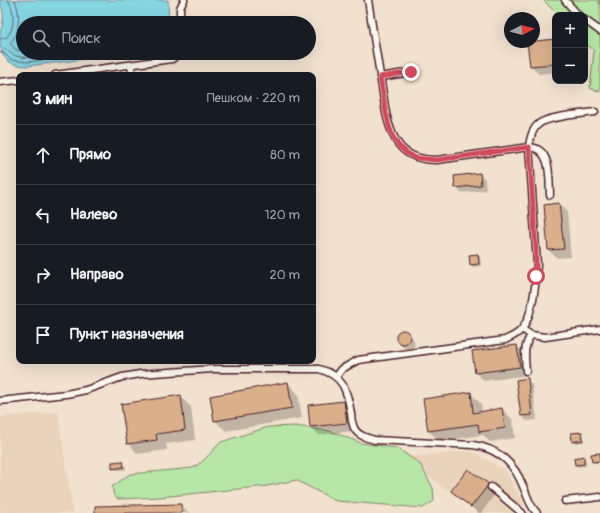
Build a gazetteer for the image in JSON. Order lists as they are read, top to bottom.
{
  "north": "right",
  "page": {
    "map_buttons": ["+", "−"],
    "search": "Поиск",
    "heading": ["3 мин", "Пешком · 220 m"],
    "list": [
      ["Прямо", "80 m"],
      ["Налево", "120 m"],
      ["Направо", "20 m"],
      "Пункт назначения"
    ]
  }
}
